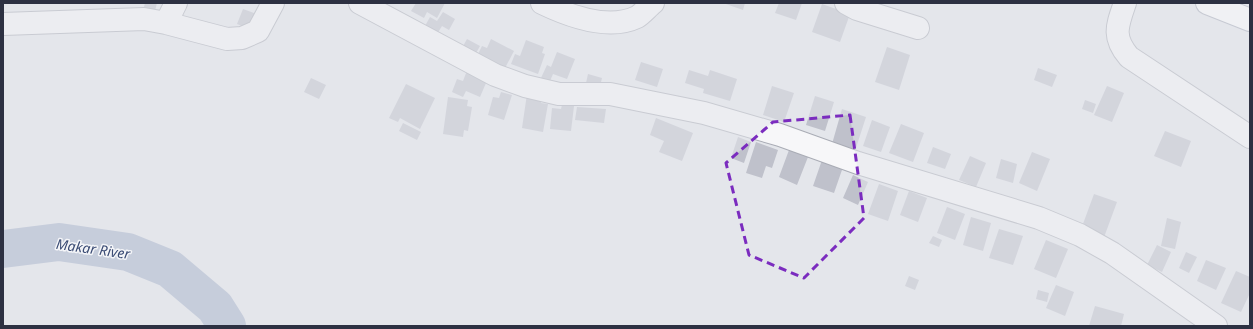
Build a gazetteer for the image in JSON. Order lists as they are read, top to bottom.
{
  "water": ["Makar River"]
}
